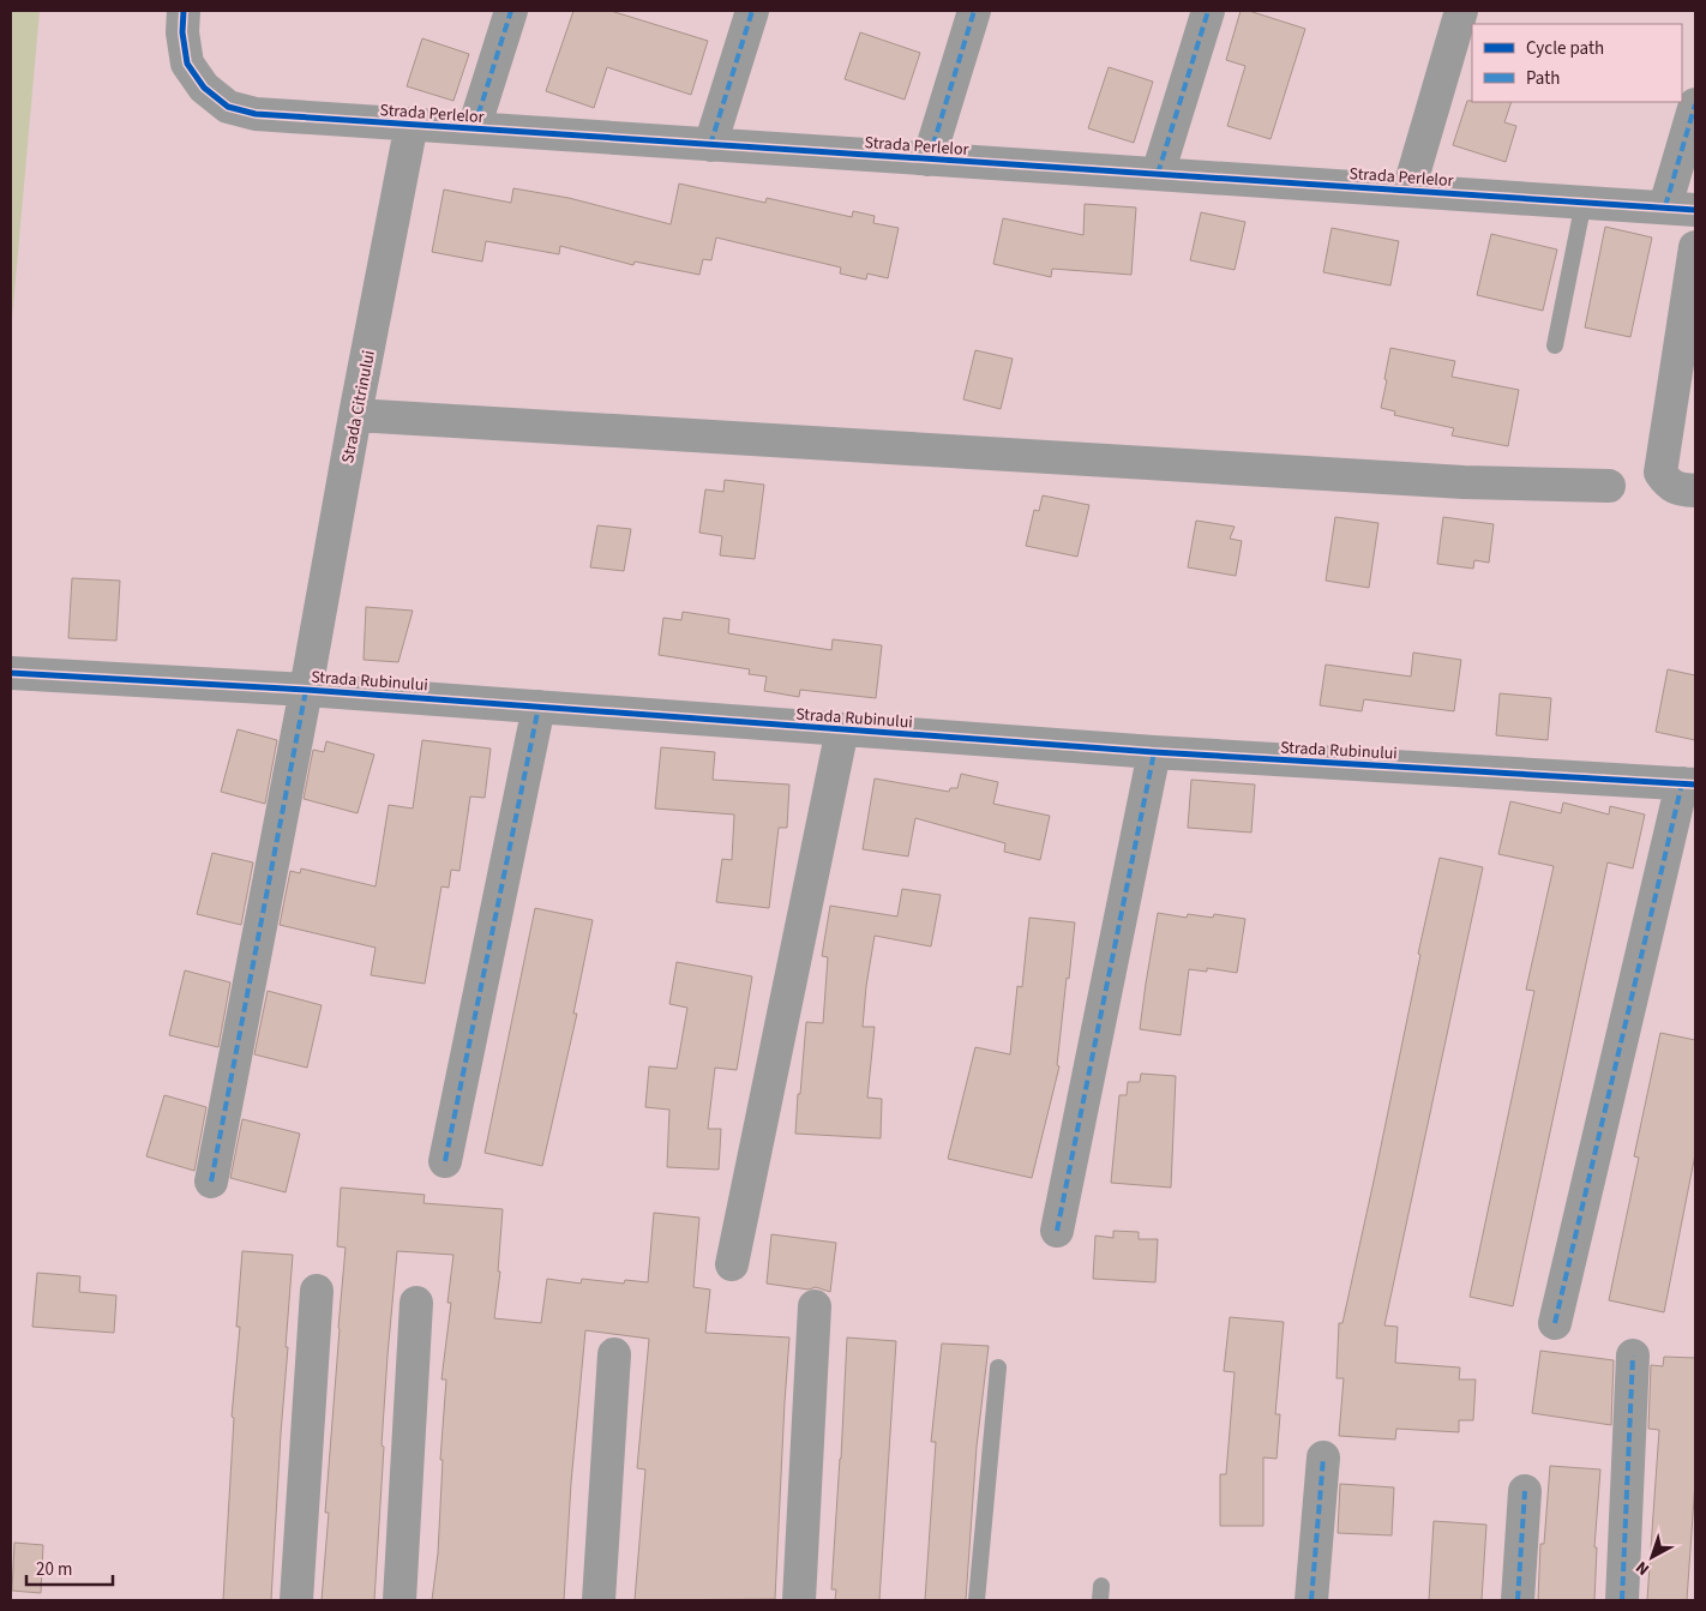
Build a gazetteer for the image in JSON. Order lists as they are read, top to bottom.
{
  "streets": {
    "street": ["Strada Perlelor", "Strada Citrinului", "Strada Rubinului"]
  },
  "crossings": [
    ["Strada Perlelor", "Strada Citrinului"],
    ["Strada Citrinului", "Strada Rubinului"]
  ],
  "legend": ["Cycle path", "Path"],
  "scale_bar": "20 m",
  "north": "bottom left"
}
